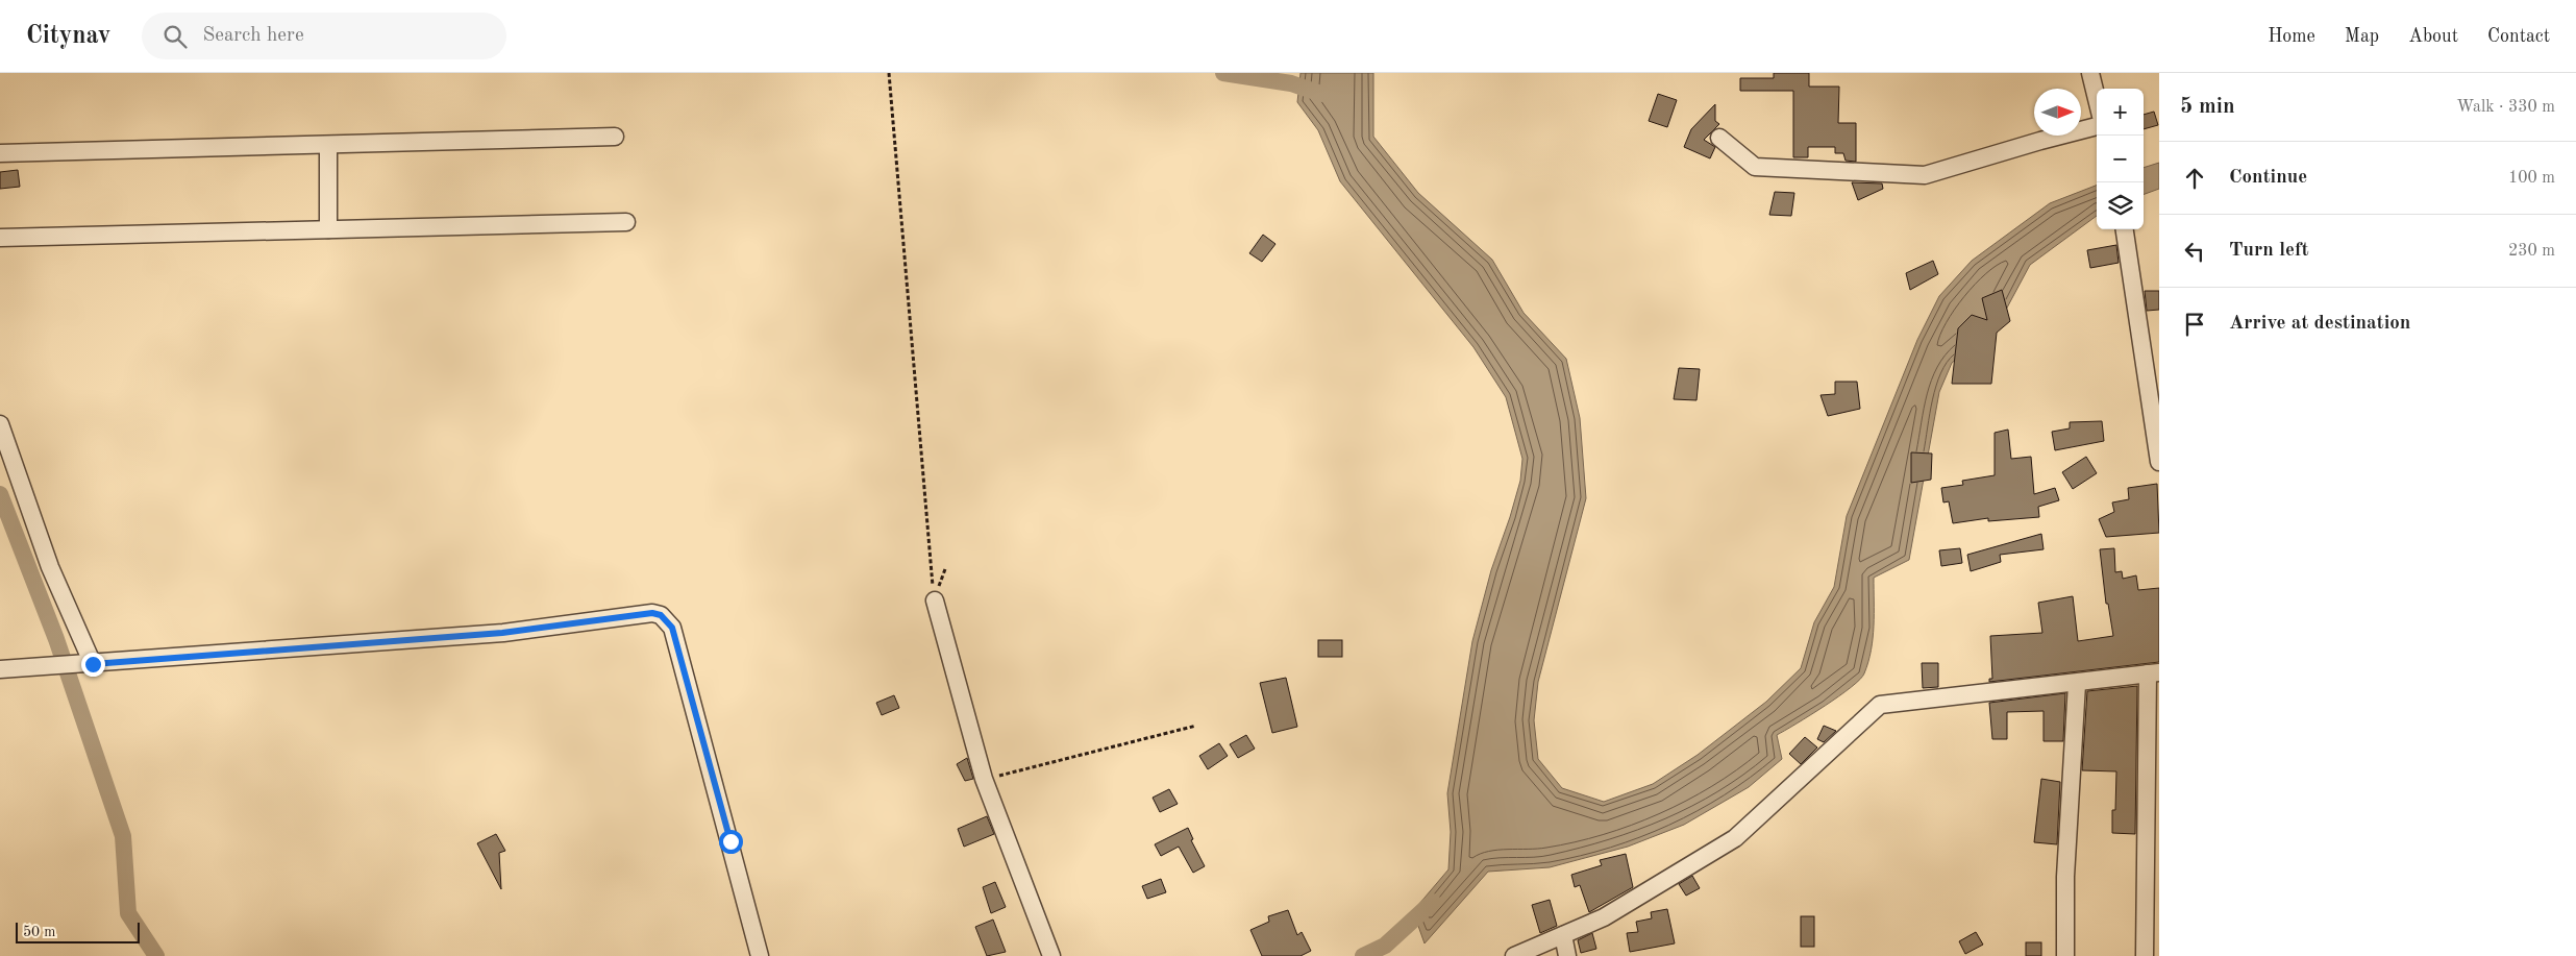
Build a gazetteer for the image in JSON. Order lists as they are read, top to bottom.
{
  "scale_bar": "50 m",
  "north": "right",
  "page": {
    "header": "Citynav",
    "search": "Search here",
    "nav": [
      "Home",
      "Map",
      "About",
      "Contact"
    ],
    "heading": ["5 min", "Walk · 330 m"],
    "map_buttons": ["+", "−"],
    "list": [
      ["Continue", "100 m"],
      ["Turn left", "230 m"],
      "Arrive at destination"
    ],
    "scale": "50 m"
  }
}
